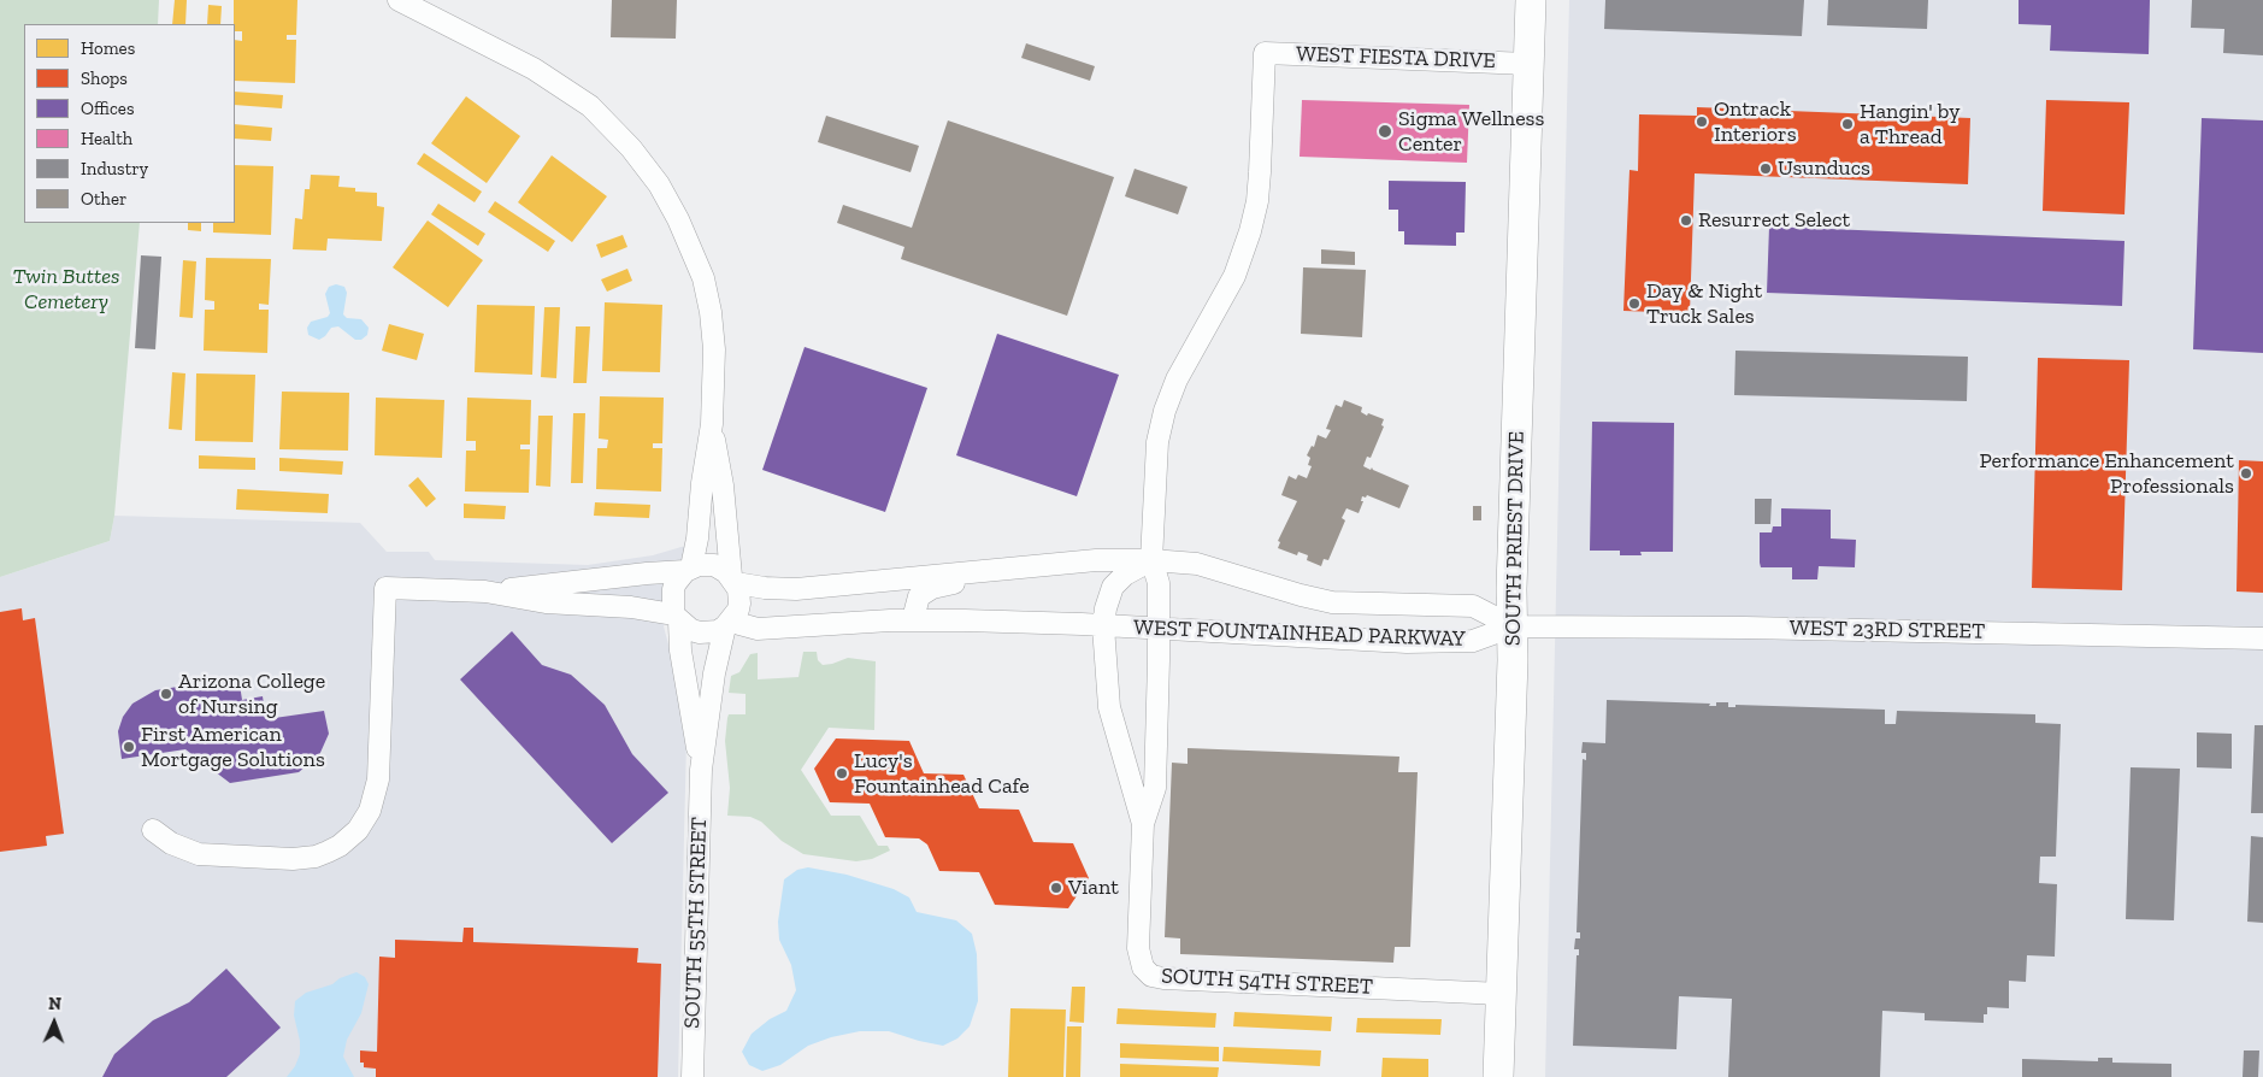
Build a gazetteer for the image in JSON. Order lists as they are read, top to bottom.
{
  "streets": {
    "main road": ["SOUTH PRIEST DRIVE"],
    "street": [
      "WEST FIESTA DRIVE",
      "WEST 23RD STREET",
      "WEST FOUNTAINHEAD PARKWAY",
      "SOUTH 55TH STREET",
      "SOUTH 54TH STREET"
    ]
  },
  "crossings": [
    ["WEST FIESTA DRIVE", "SOUTH PRIEST DRIVE"],
    ["WEST FIESTA DRIVE", "WEST FOUNTAINHEAD PARKWAY"],
    ["SOUTH PRIEST DRIVE", "WEST 23RD STREET"],
    ["SOUTH PRIEST DRIVE", "WEST FOUNTAINHEAD PARKWAY"],
    ["SOUTH PRIEST DRIVE", "SOUTH 54TH STREET"],
    ["WEST 23RD STREET", "WEST FOUNTAINHEAD PARKWAY"],
    ["WEST FOUNTAINHEAD PARKWAY", "SOUTH 55TH STREET"],
    ["WEST FOUNTAINHEAD PARKWAY", "SOUTH 54TH STREET"]
  ],
  "parks": ["Twin Buttes Cemetery"],
  "places": [
    "Ontrack Interiors",
    "Hangin' by a Thread",
    "Sigma Wellness Center",
    "Usunducs",
    "Resurrect Select",
    "Day & Night Truck Sales",
    "Performance Enhancement Professionals",
    "Arizona College of Nursing",
    "First American Mortgage Solutions",
    "Lucy's Fountainhead Cafe",
    "Viant"
  ],
  "legend": [
    "Homes",
    "Shops",
    "Offices",
    "Health",
    "Industry",
    "Other"
  ],
  "north": "top"
}
